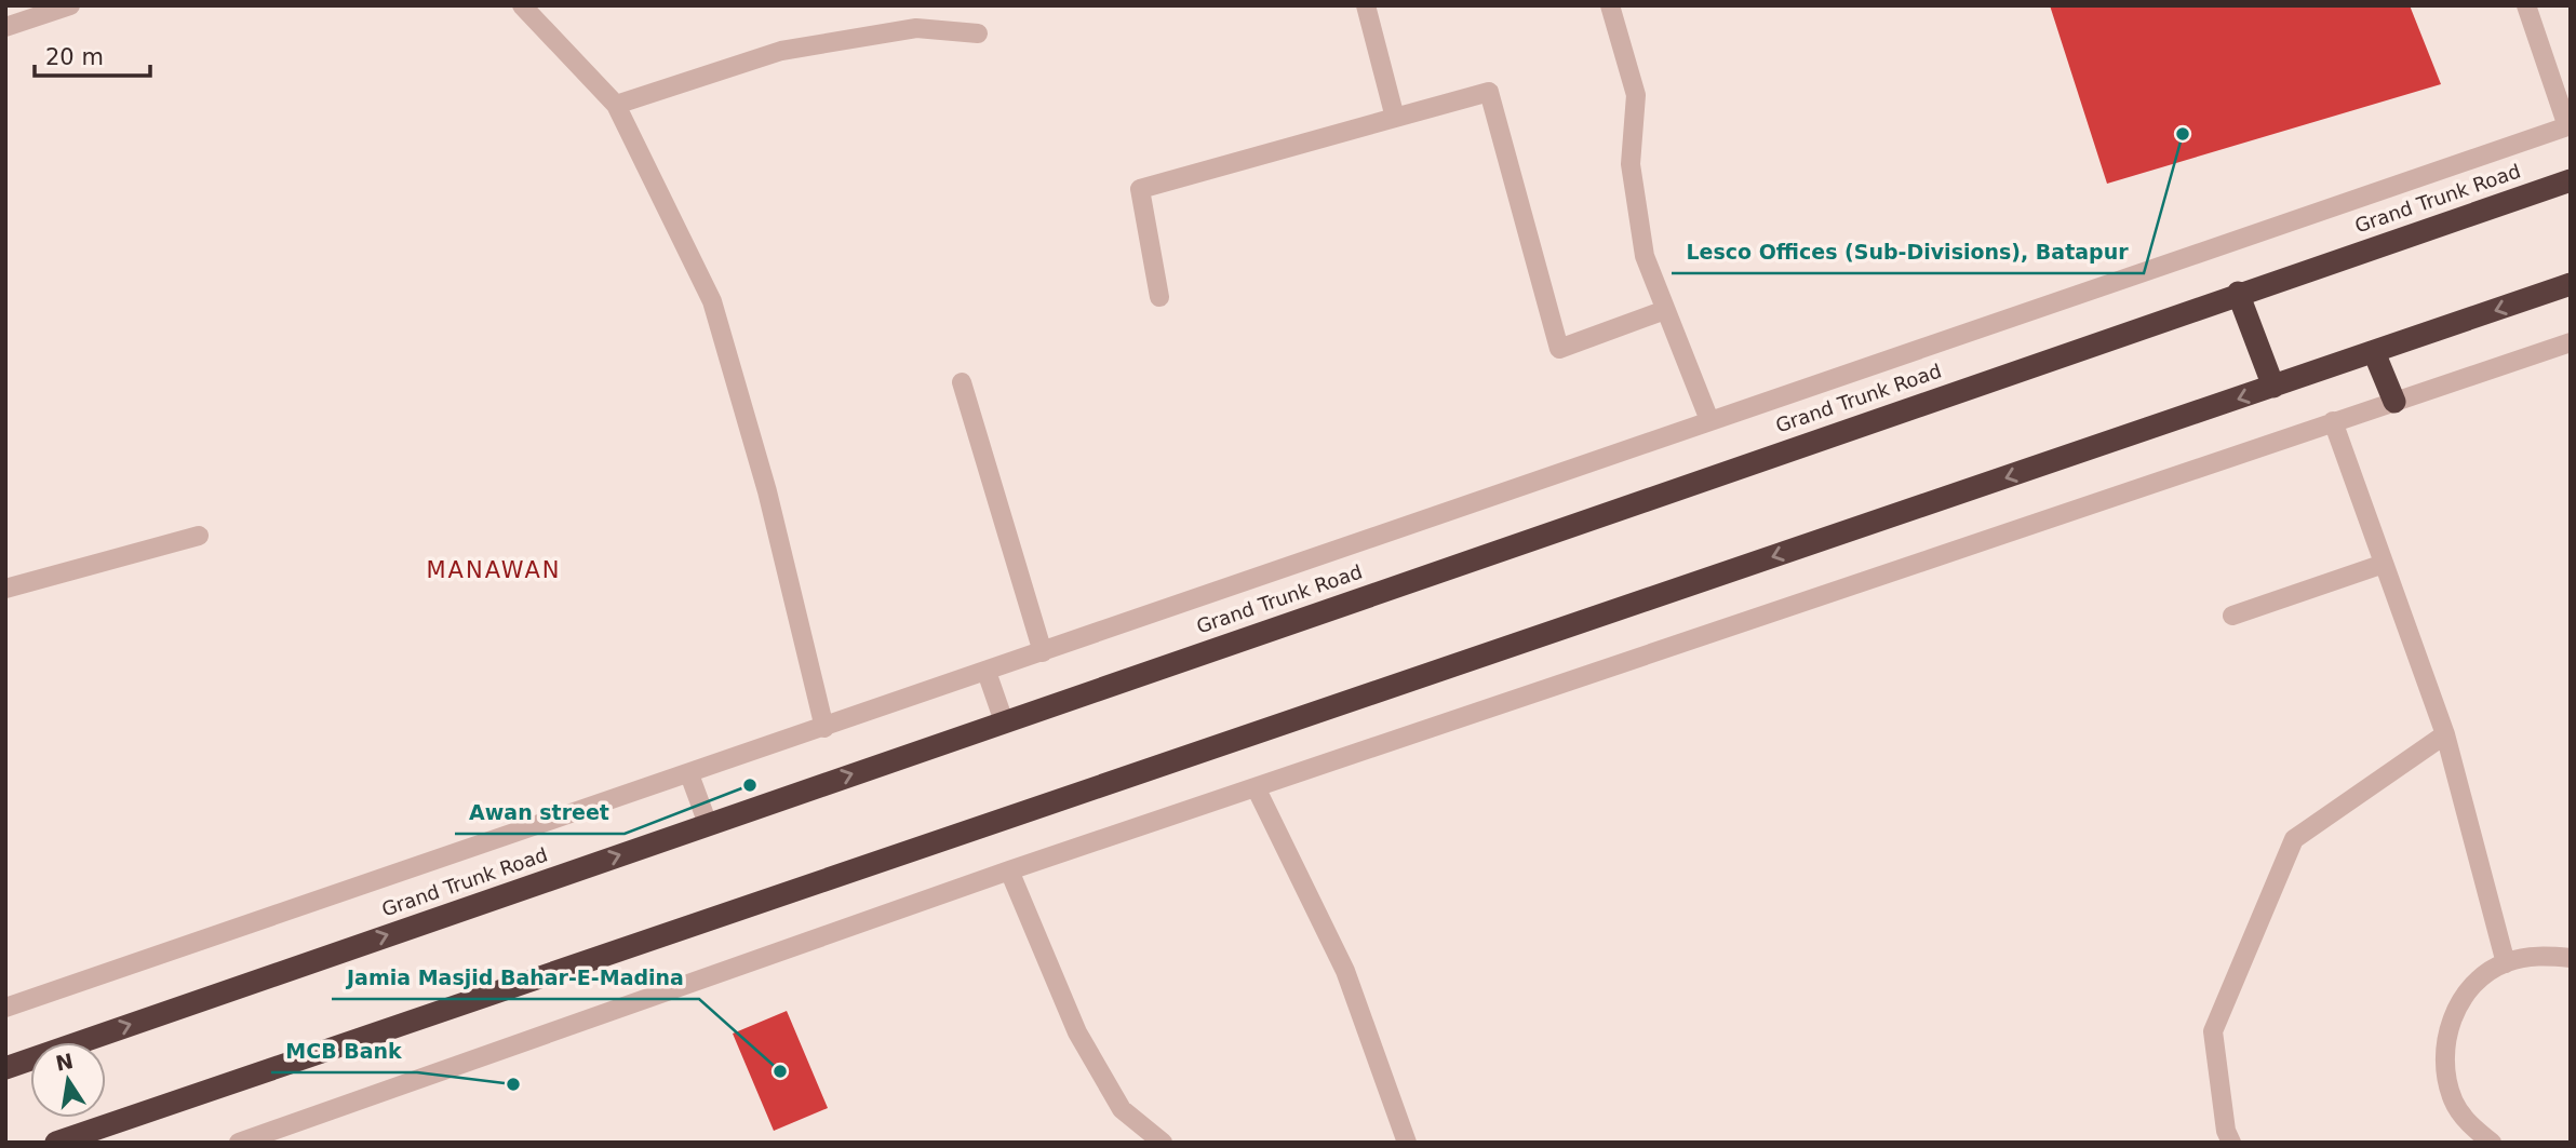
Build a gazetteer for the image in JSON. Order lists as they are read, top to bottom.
{
  "streets": {
    "highway": ["Grand Trunk Road"]
  },
  "districts": ["MANAWAN"],
  "places": [
    "Lesco Offices (Sub-Divisions), Batapur",
    "Awan street",
    "Jamia Masjid Bahar-E-Madina",
    "MCB Bank"
  ],
  "scale_bar": "20 m",
  "north": "top"
}
